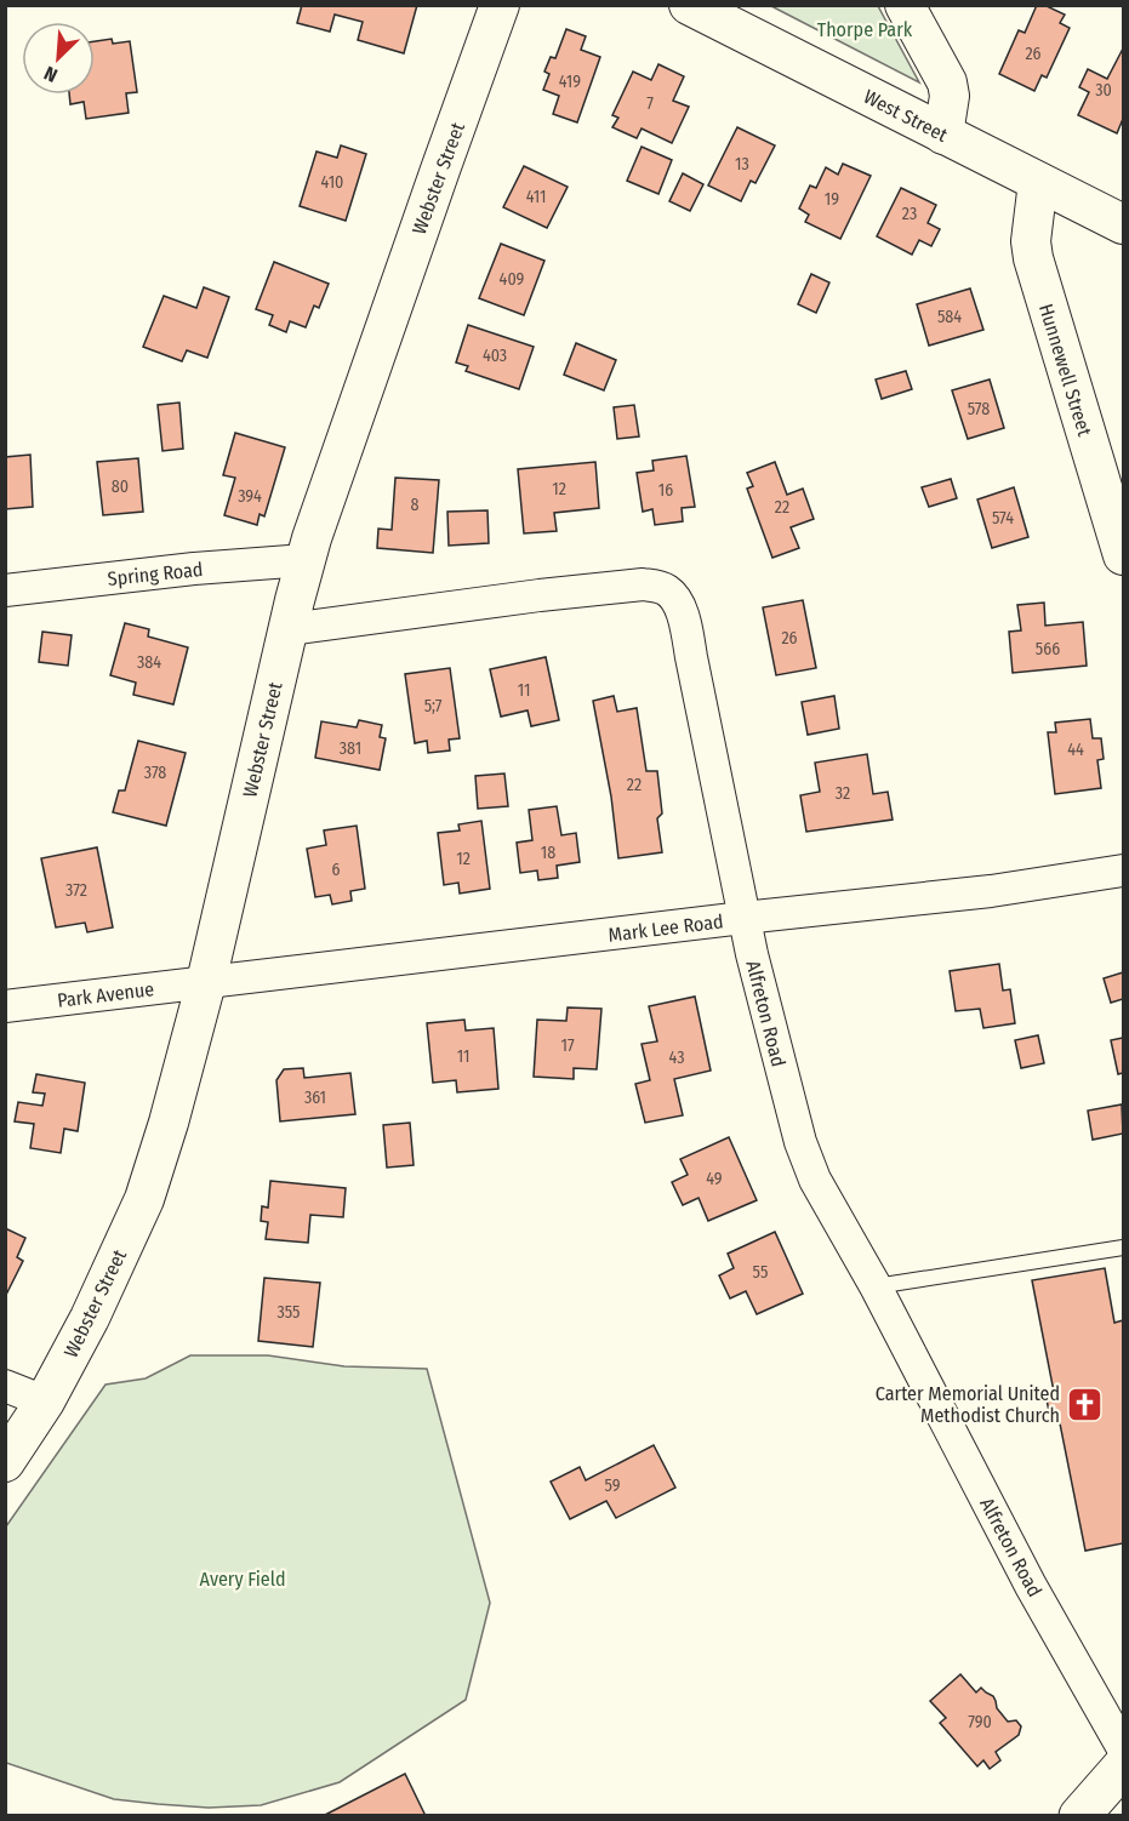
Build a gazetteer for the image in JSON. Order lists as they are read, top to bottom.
{
  "streets": {
    "street": [
      "West Street",
      "Webster Street",
      "Hunnewell Street",
      "Spring Road",
      "Mark Lee Road",
      "Park Avenue",
      "Alfreton Road"
    ]
  },
  "crossings": [
    ["West Street", "Hunnewell Street"],
    ["Webster Street", "Spring Road"],
    ["Webster Street", "Mark Lee Road"],
    ["Webster Street", "Park Avenue"],
    ["Webster Street", "Alfreton Road"],
    ["Mark Lee Road", "Park Avenue"],
    ["Mark Lee Road", "Alfreton Road"]
  ],
  "parks": ["Thorpe Park", "Avery Field"],
  "places": {
    "church": ["Carter Memorial United Methodist Church"]
  },
  "house_numbers": [
    "26",
    "419",
    "30",
    "7",
    "13",
    "410",
    "411",
    "19",
    "23",
    "409",
    "584",
    "403",
    "578",
    "80",
    "12",
    "16",
    "394",
    "8",
    "22",
    "574",
    "26",
    "566",
    "384",
    "11",
    "5;7",
    "381",
    "44",
    "378",
    "22",
    "32",
    "18",
    "12",
    "6",
    "372",
    "17",
    "11",
    "43",
    "361",
    "49",
    "55",
    "355",
    "59",
    "790"
  ],
  "north": "bottom left"
}
